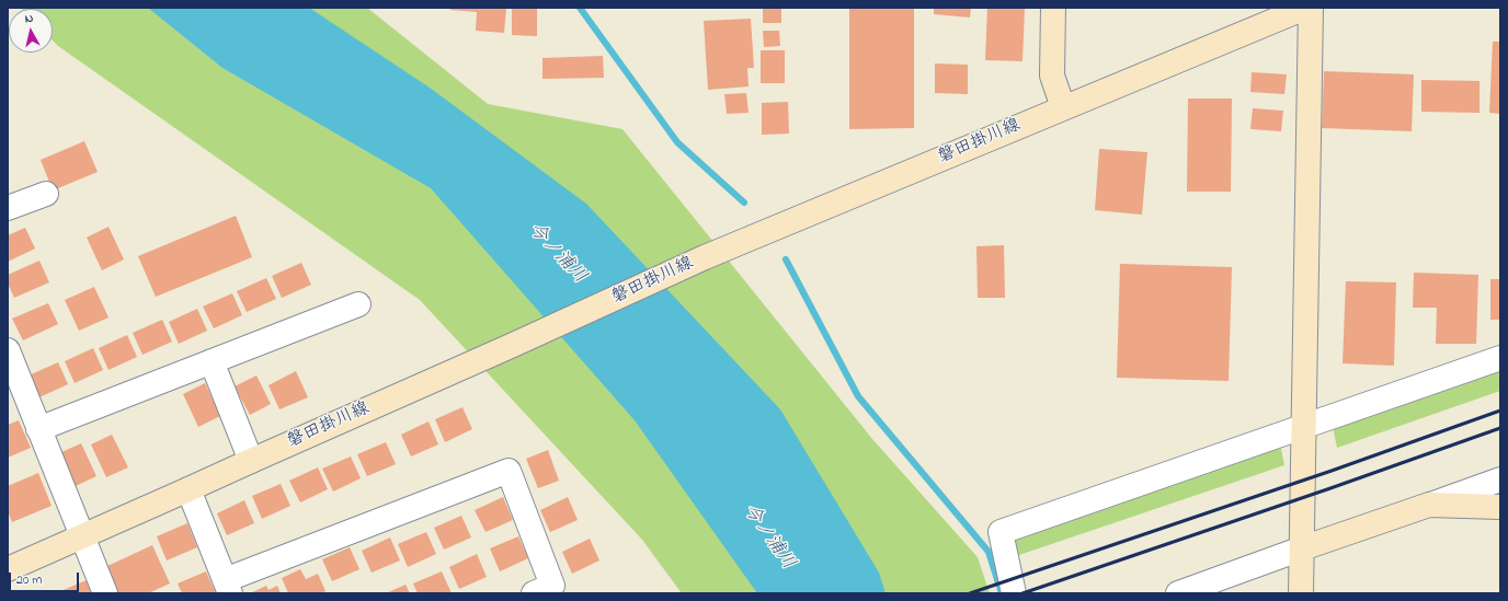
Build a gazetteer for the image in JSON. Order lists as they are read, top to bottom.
{
  "streets": {
    "main road": ["磐田掛川線"]
  },
  "water": ["今ノ浦川"],
  "scale_bar": "20 m",
  "north": "top"
}
